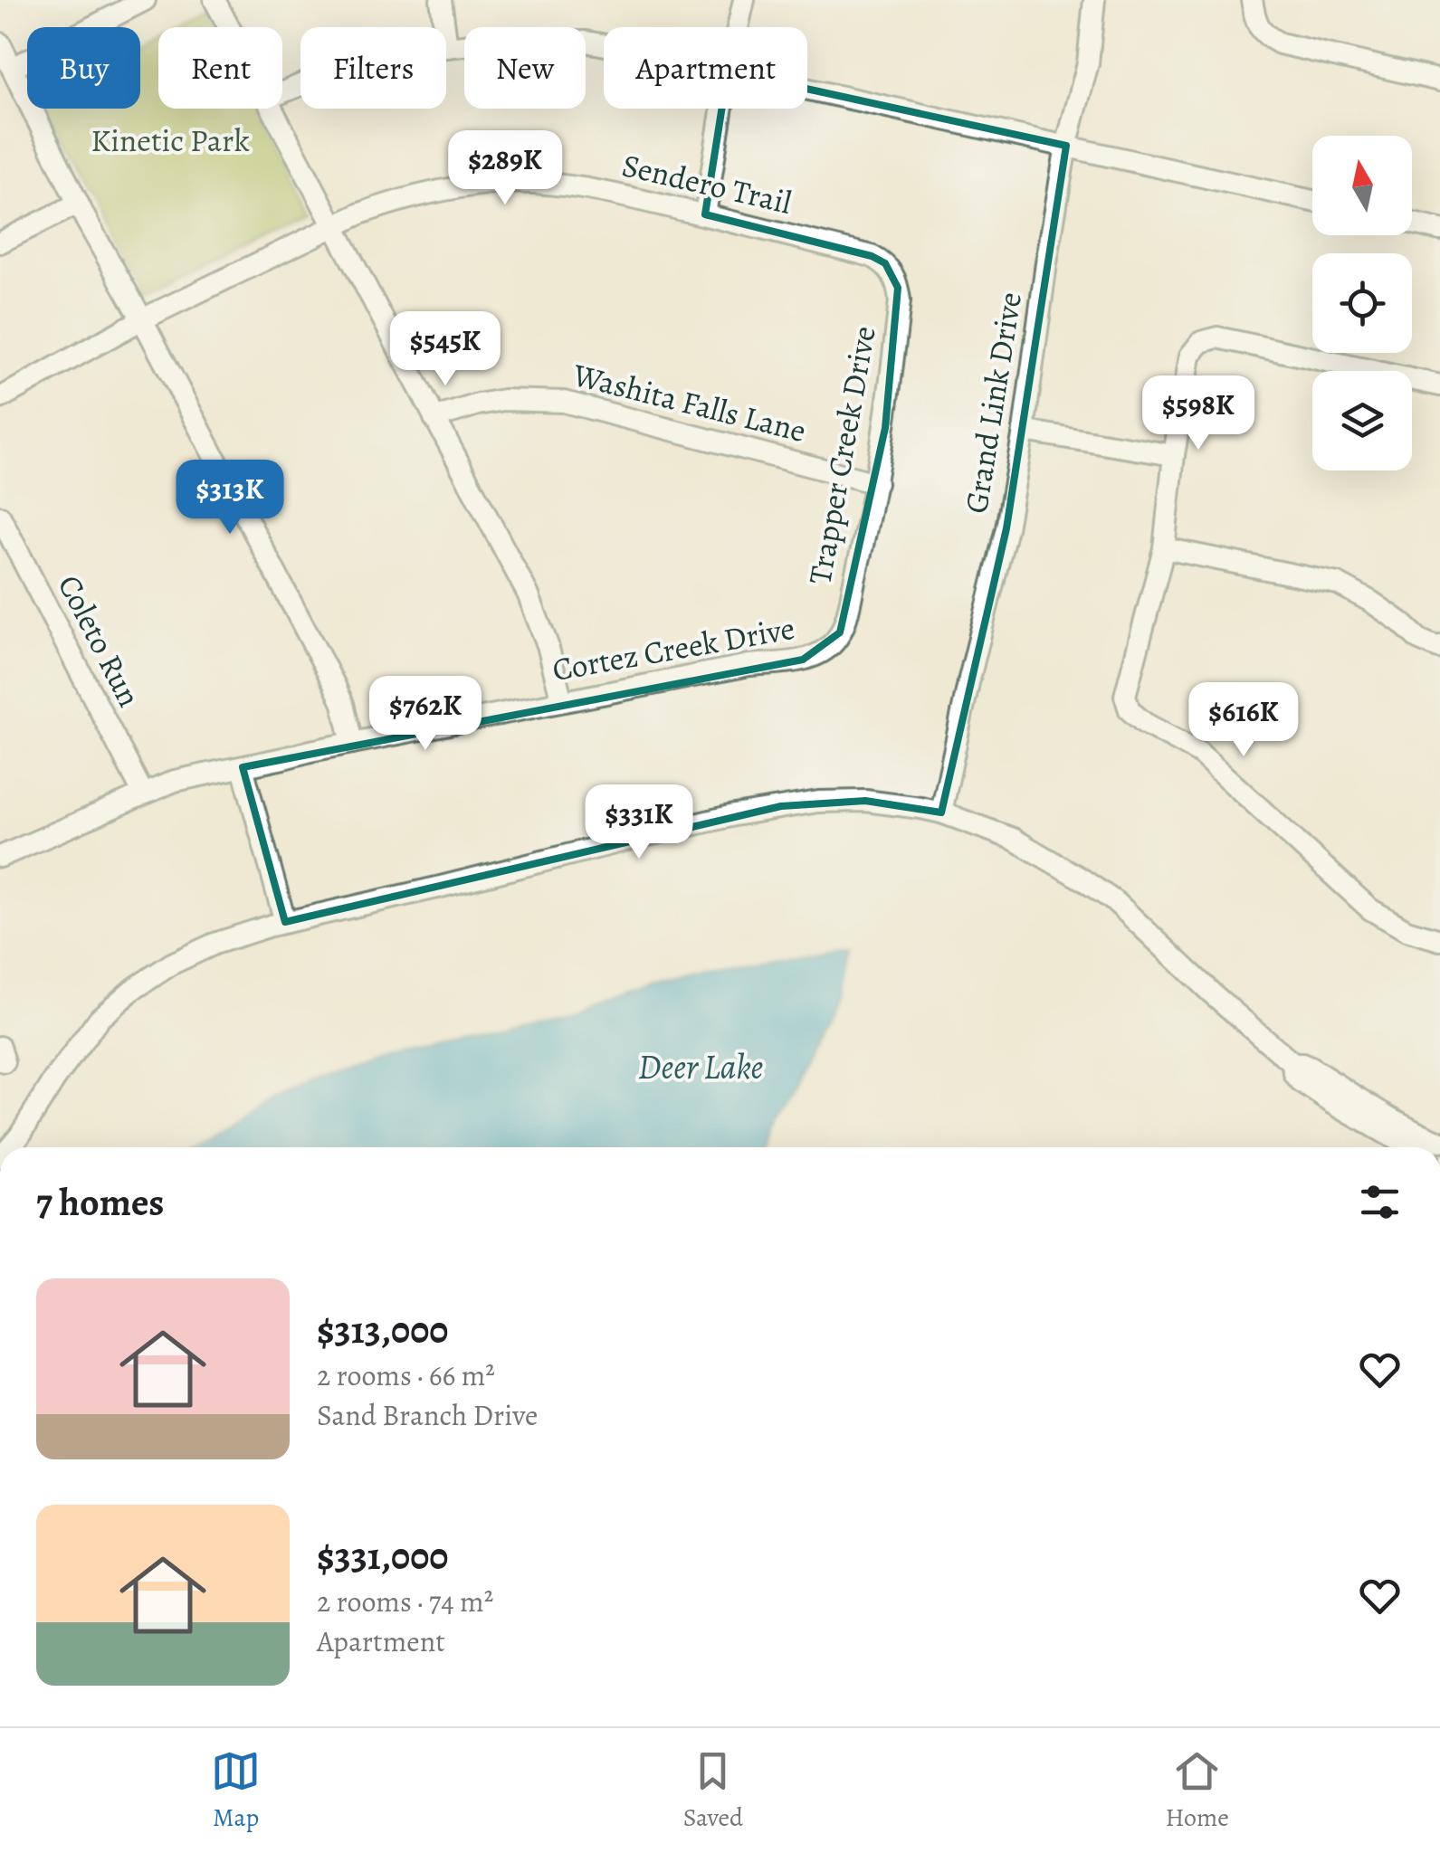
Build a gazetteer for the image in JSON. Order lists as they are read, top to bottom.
{
  "streets": {
    "street": [
      "Sendero Trail",
      "Washita Falls Lane",
      "Grand Link Drive",
      "Trapper Creek Drive",
      "Coleto Run",
      "Cortez Creek Drive"
    ]
  },
  "crossings": [
    ["Sendero Trail", "Trapper Creek Drive"],
    ["Washita Falls Lane", "Trapper Creek Drive"],
    ["Trapper Creek Drive", "Cortez Creek Drive"],
    ["Coleto Run", "Cortez Creek Drive"]
  ],
  "water": ["Deer Lake"],
  "parks": ["Kinetic Park"],
  "north": "top",
  "page": {
    "chip": [
      "Buy",
      "Rent",
      "Filters",
      "New",
      "Apartment"
    ],
    "price": [
      "$289K",
      "$545K",
      "$598K",
      "$313K",
      "$762K",
      "$616K",
      "$331K"
    ],
    "heading": "7 homes",
    "list": [
      {
        "name": "$313,000",
        "note": "2 rooms · 66 m² · Sand Branch Drive"
      },
      {
        "name": "$331,000",
        "note": "2 rooms · 74 m² · Apartment"
      }
    ],
    "tabs": ["Map", "Saved", "Home"]
  }
}
